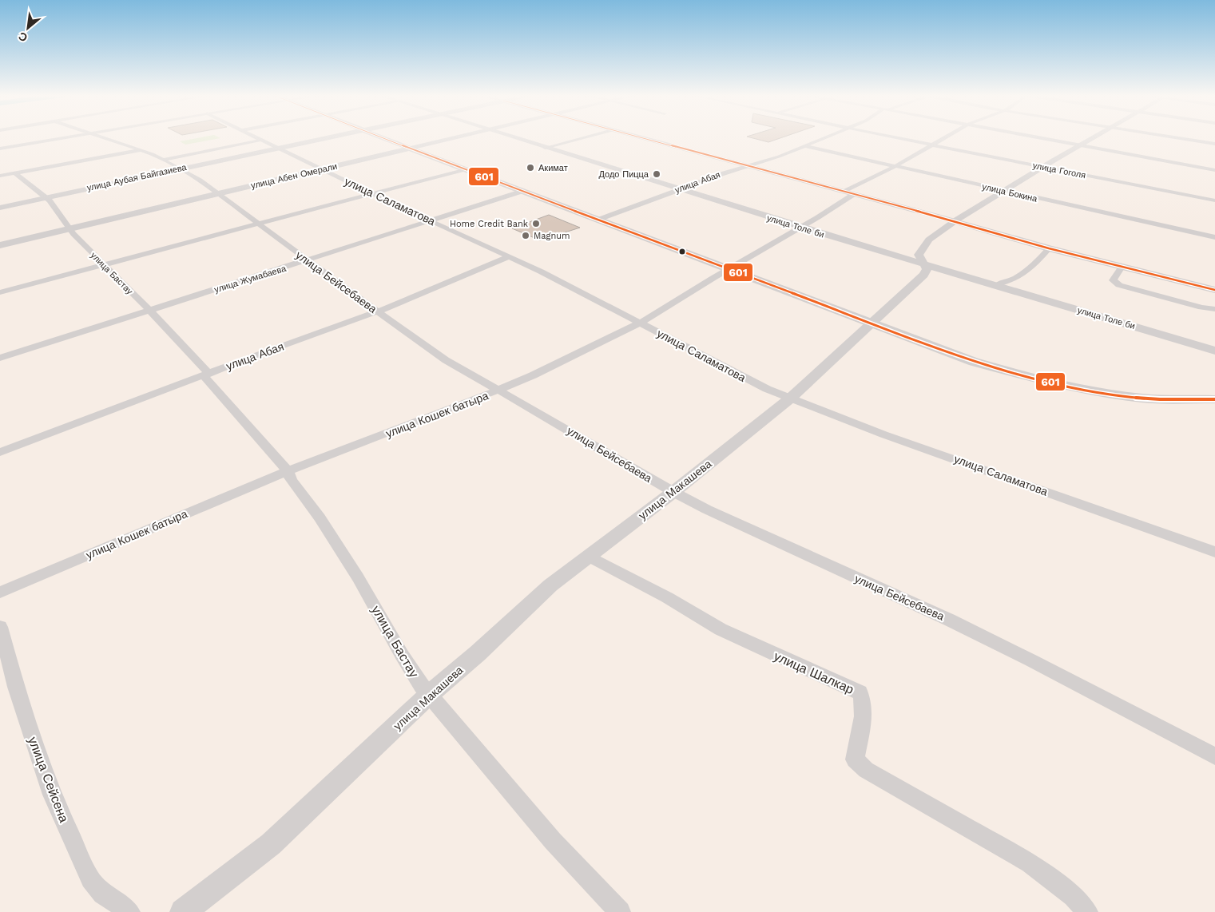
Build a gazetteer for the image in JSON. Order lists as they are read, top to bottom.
{
  "streets": {
    "main road": ["улица Абен Омерали", "улица Аубая Байгазиева"],
    "street": [
      "улица Гоголя",
      "улица Абая",
      "улица Бокина",
      "улица Саламатова",
      "улица Толе би",
      "улица Бастау",
      "улица Жумабаева",
      "улица Бейсебаева",
      "улица Кошек батыра",
      "улица Макашева",
      "улица Шалкар",
      "улица Сейсена"
    ]
  },
  "crossings": [
    ["улица Гоголя", "улица Кошек батыра"],
    ["улица Гоголя", "улица Макашева"],
    ["улица Абен Омерали", "улица Саламатова"],
    ["улица Абен Омерали", "улица Бастау"],
    ["улица Абен Омерали", "улица Бейсебаева"],
    ["улица Аубая Байгазиева", "улица Саламатова"],
    ["улица Аубая Байгазиева", "улица Бастау"],
    ["улица Аубая Байгазиева", "улица Бейсебаева"],
    ["улица Абая", "улица Бокина"],
    ["улица Абая", "улица Саламатова"],
    ["улица Абая", "улица Толе би"],
    ["улица Абая", "улица Бастау"],
    ["улица Абая", "улица Бейсебаева"],
    ["улица Бокина", "улица Кошек батыра"],
    ["улица Бокина", "улица Макашева"],
    ["улица Саламатова", "улица Жумабаева"],
    ["улица Саламатова", "улица Кошек батыра"],
    ["улица Саламатова", "улица Макашева"],
    ["улица Толе би", "улица Кошек батыра"],
    ["улица Толе би", "улица Макашева"],
    ["улица Бастау", "улица Жумабаева"],
    ["улица Бастау", "улица Кошек батыра"],
    ["улица Бастау", "улица Макашева"],
    ["улица Жумабаева", "улица Бейсебаева"],
    ["улица Бейсебаева", "улица Кошек батыра"],
    ["улица Бейсебаева", "улица Макашева"],
    ["улица Макашева", "улица Шалкар"]
  ],
  "places": [
    "Акимат",
    "Додо Пицца",
    "Home Credit Bank",
    "Magnum"
  ],
  "lines": ["transit line 601"],
  "north": "bottom left"
}
